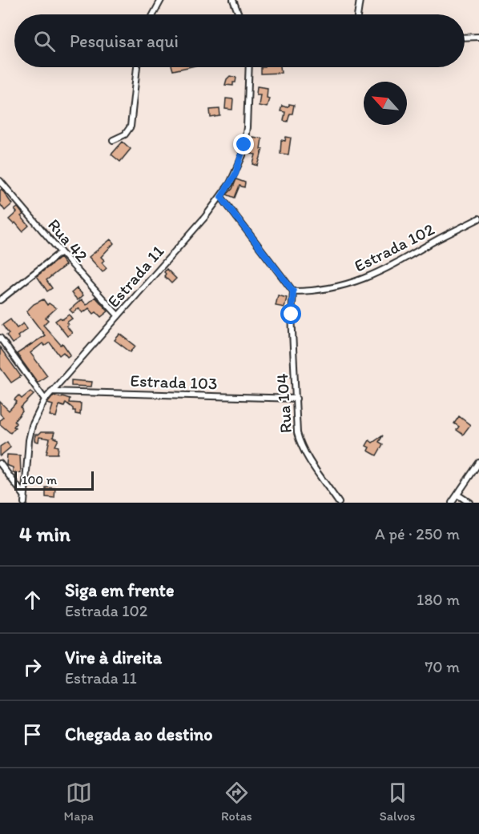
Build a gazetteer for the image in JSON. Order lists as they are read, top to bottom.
{
  "streets": {
    "street": [
      "Rua 42",
      "Estrada 102",
      "Estrada 11",
      "Estrada 103",
      "Rua 104"
    ]
  },
  "crossings": [
    ["Rua 42", "Estrada 11"],
    ["Estrada 102", "Rua 104"],
    ["Estrada 11", "Estrada 103"],
    ["Estrada 103", "Rua 104"]
  ],
  "scale_bar": "100 m",
  "north": "top left",
  "page": {
    "search": "Pesquisar aqui",
    "scale": "100 m",
    "heading": ["4 min", "A pé · 250 m"],
    "list": [
      ["Siga em frente", "Estrada 102", "180 m"],
      ["Vire à direita", "Estrada 11", "70 m"],
      "Chegada ao destino"
    ],
    "nav": ["Mapa", "Rotas", "Salvos"]
  }
}
